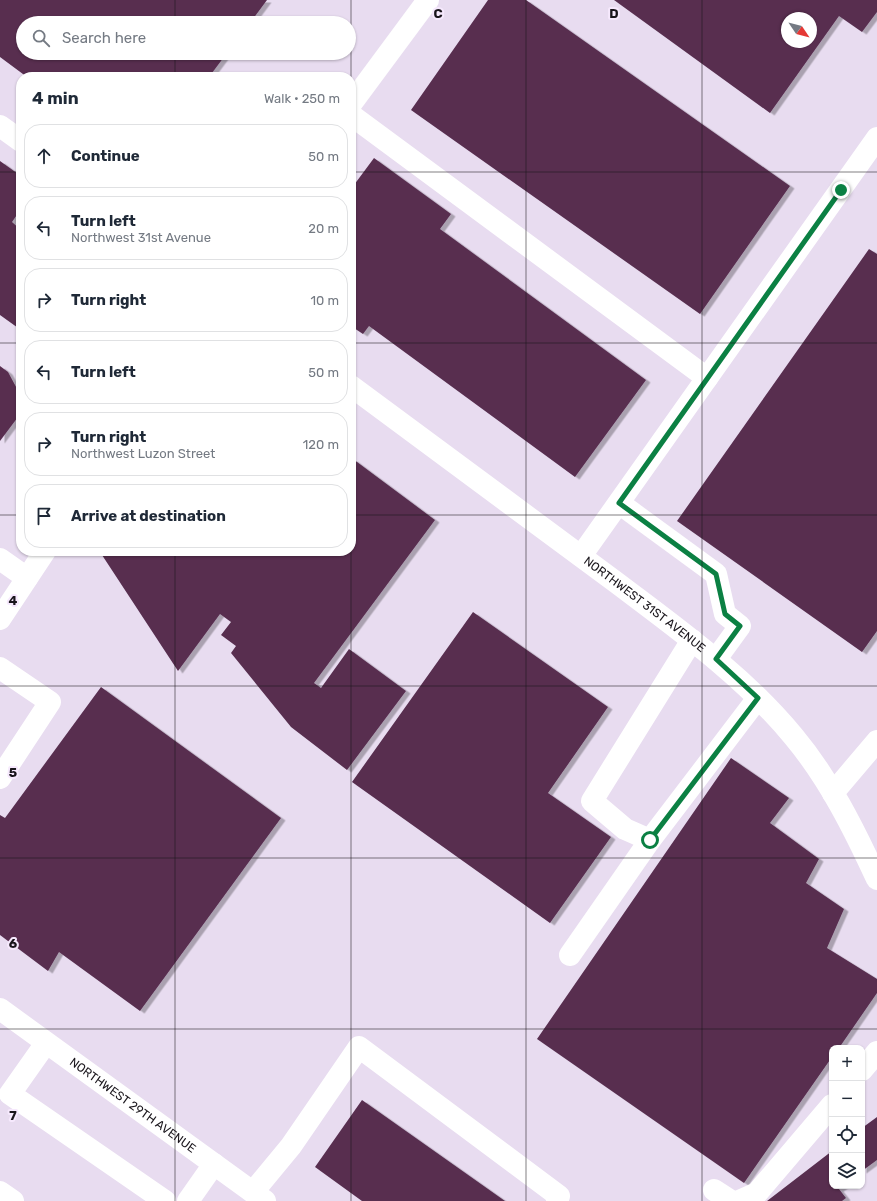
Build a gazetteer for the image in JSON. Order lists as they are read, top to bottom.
{
  "streets": {
    "street": ["NORTHWEST 31ST AVENUE", "NORTHWEST 29TH AVENUE"]
  },
  "north": "bottom right",
  "page": {
    "search": "Search here",
    "heading": ["4 min", "Walk · 250 m"],
    "list": [
      ["Continue", "50 m"],
      ["Turn left", "Northwest 31st Avenue", "20 m"],
      ["Turn right", "10 m"],
      ["Turn left", "50 m"],
      ["Turn right", "Northwest Luzon Street", "120 m"],
      "Arrive at destination"
    ],
    "map_buttons": ["+", "−"]
  },
  "grid": {
    "columns": ["C", "D"],
    "rows": [
      "4",
      "5",
      "6",
      "7"
    ]
  }
}
